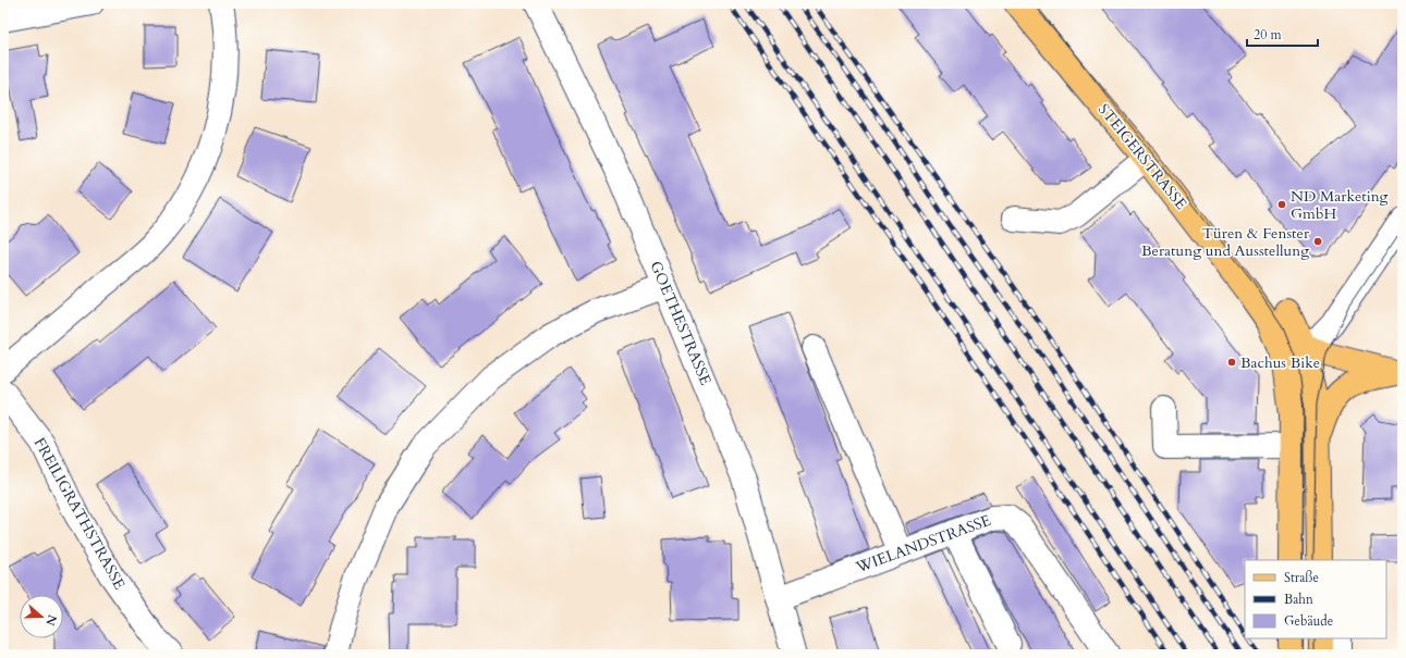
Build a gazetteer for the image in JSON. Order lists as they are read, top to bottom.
{
  "streets": {
    "main road": ["STEIGERSTRASSE"],
    "street": ["GOETHESTRASSE", "FREILIGRATHSTRASSE", "WIELANDSTRASSE"]
  },
  "crossings": [
    ["GOETHESTRASSE", "WIELANDSTRASSE"]
  ],
  "places": ["ND Marketing GmbH", "Türen & Fenster Beratung und Ausstellung", "Bachus Bike"],
  "legend": ["Straße", "Bahn", "Gebäude"],
  "scale_bar": "20 m",
  "north": "right"
}
